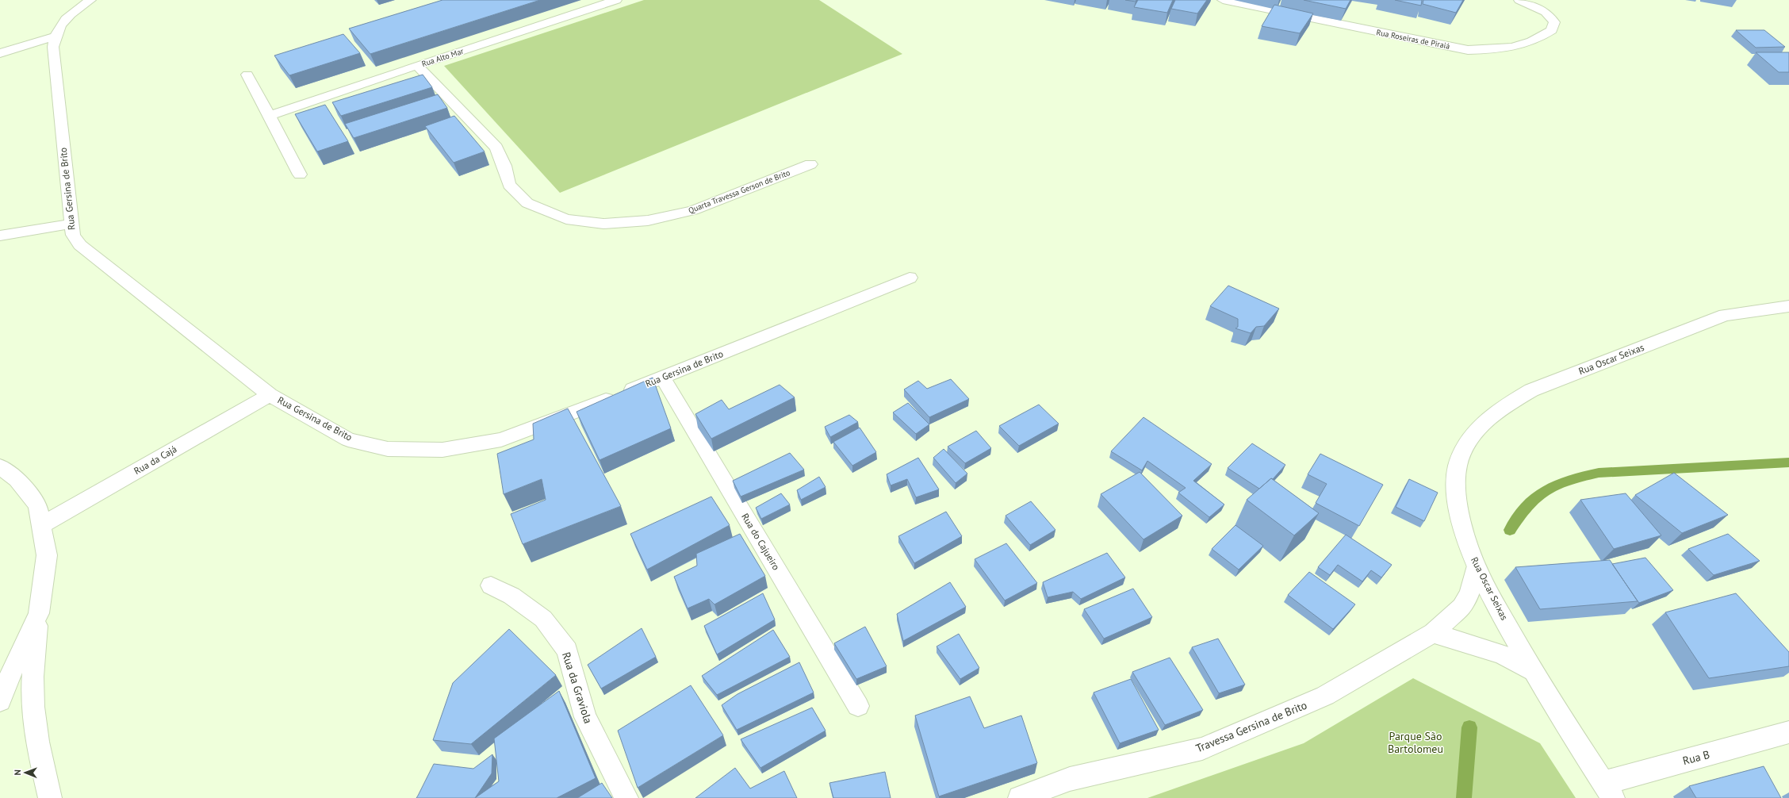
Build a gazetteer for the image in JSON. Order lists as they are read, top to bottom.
{
  "streets": {
    "street": [
      "Rua Roseiras de Piraiá",
      "Rua Alto Mar",
      "Rua Gersina de Brito",
      "Quarta Travessa Gerson de Brito",
      "Rua Oscar Seixas",
      "Rua da Cajá",
      "Rua do Cajueiro",
      "Rua da Graviola",
      "Travessa Gersina de Brito",
      "Rua B"
    ]
  },
  "crossings": [
    ["Rua Alto Mar", "Quarta Travessa Gerson de Brito"],
    ["Rua Gersina de Brito", "Rua da Cajá"],
    ["Rua Gersina de Brito", "Rua do Cajueiro"],
    ["Rua Oscar Seixas", "Travessa Gersina de Brito"],
    ["Rua Oscar Seixas", "Rua B"]
  ],
  "parks": ["Parque São Bartolomeu"],
  "north": "left"
}
